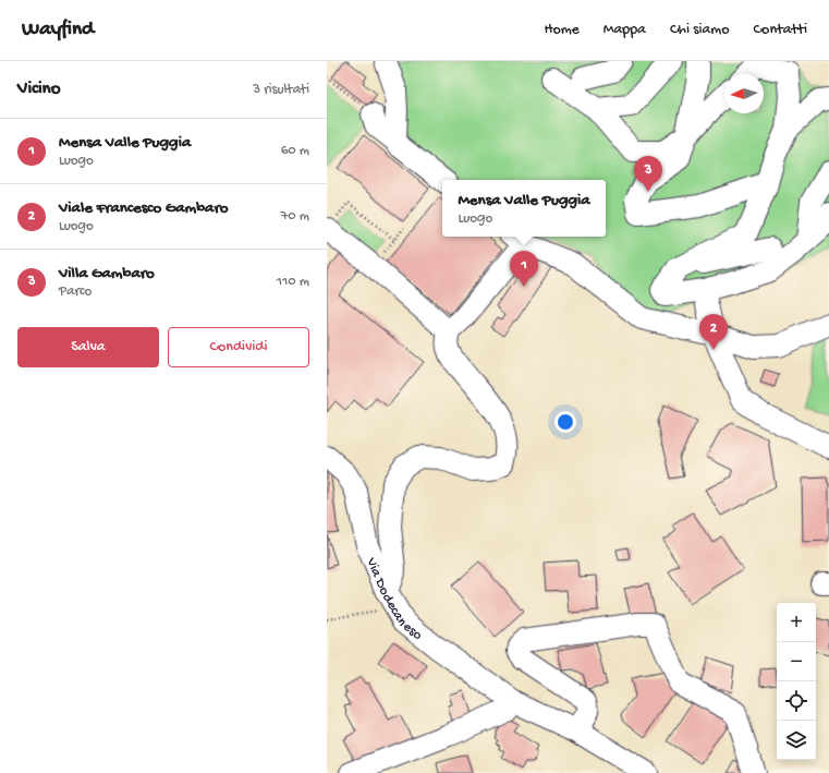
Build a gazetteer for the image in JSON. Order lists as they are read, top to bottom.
{
  "streets": {
    "street": ["Via Dodecaneso"]
  },
  "north": "left",
  "page": {
    "header": "Wayfind",
    "nav": [
      "Home",
      "Mappa",
      "Chi siamo",
      "Contatti"
    ],
    "heading": ["Vicino", "3 risultati"],
    "list": [
      {
        "mark": "1",
        "name": "Mensa Valle Puggia",
        "note": "Luogo",
        "value": "60 m"
      },
      {
        "mark": "2",
        "name": "Viale Francesco Gambaro",
        "note": "Luogo",
        "value": "70 m"
      },
      {
        "mark": "3",
        "name": "Villa Gambaro",
        "note": "Parco",
        "value": "110 m"
      }
    ],
    "pins": ["3", "1", "2"],
    "popup": ["Mensa Valle Puggia", "Luogo"],
    "buttons": ["Salva", "Condividi"],
    "map_buttons": ["+", "−"]
  }
}
